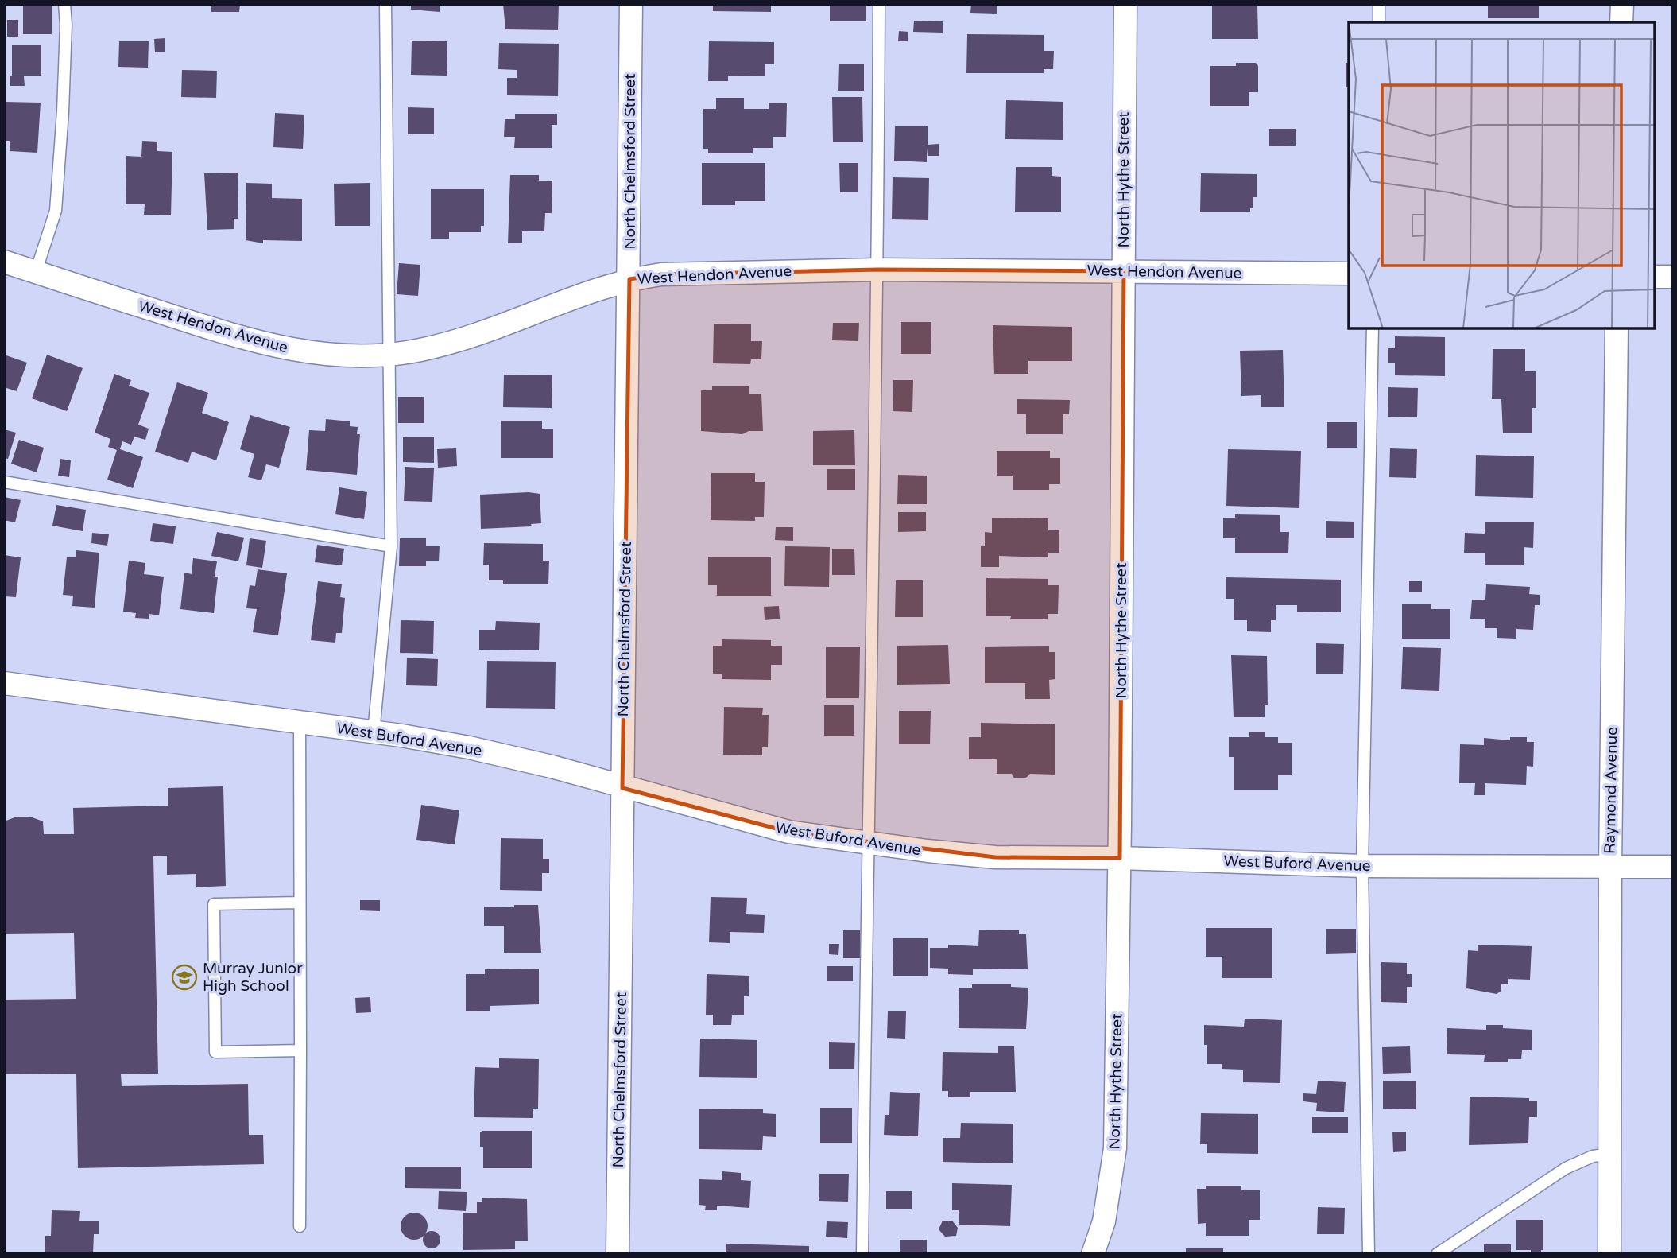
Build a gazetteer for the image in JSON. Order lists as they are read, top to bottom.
{
  "streets": {
    "street": [
      "North Chelmsford Street",
      "North Hythe Street",
      "West Hendon Avenue",
      "West Buford Avenue",
      "Raymond Avenue"
    ]
  },
  "crossings": [
    ["North Chelmsford Street", "West Hendon Avenue"],
    ["North Chelmsford Street", "West Buford Avenue"],
    ["North Hythe Street", "West Hendon Avenue"],
    ["North Hythe Street", "West Buford Avenue"],
    ["West Buford Avenue", "Raymond Avenue"]
  ],
  "places": {
    "school or university": ["Murray Junior High School"]
  }
}
